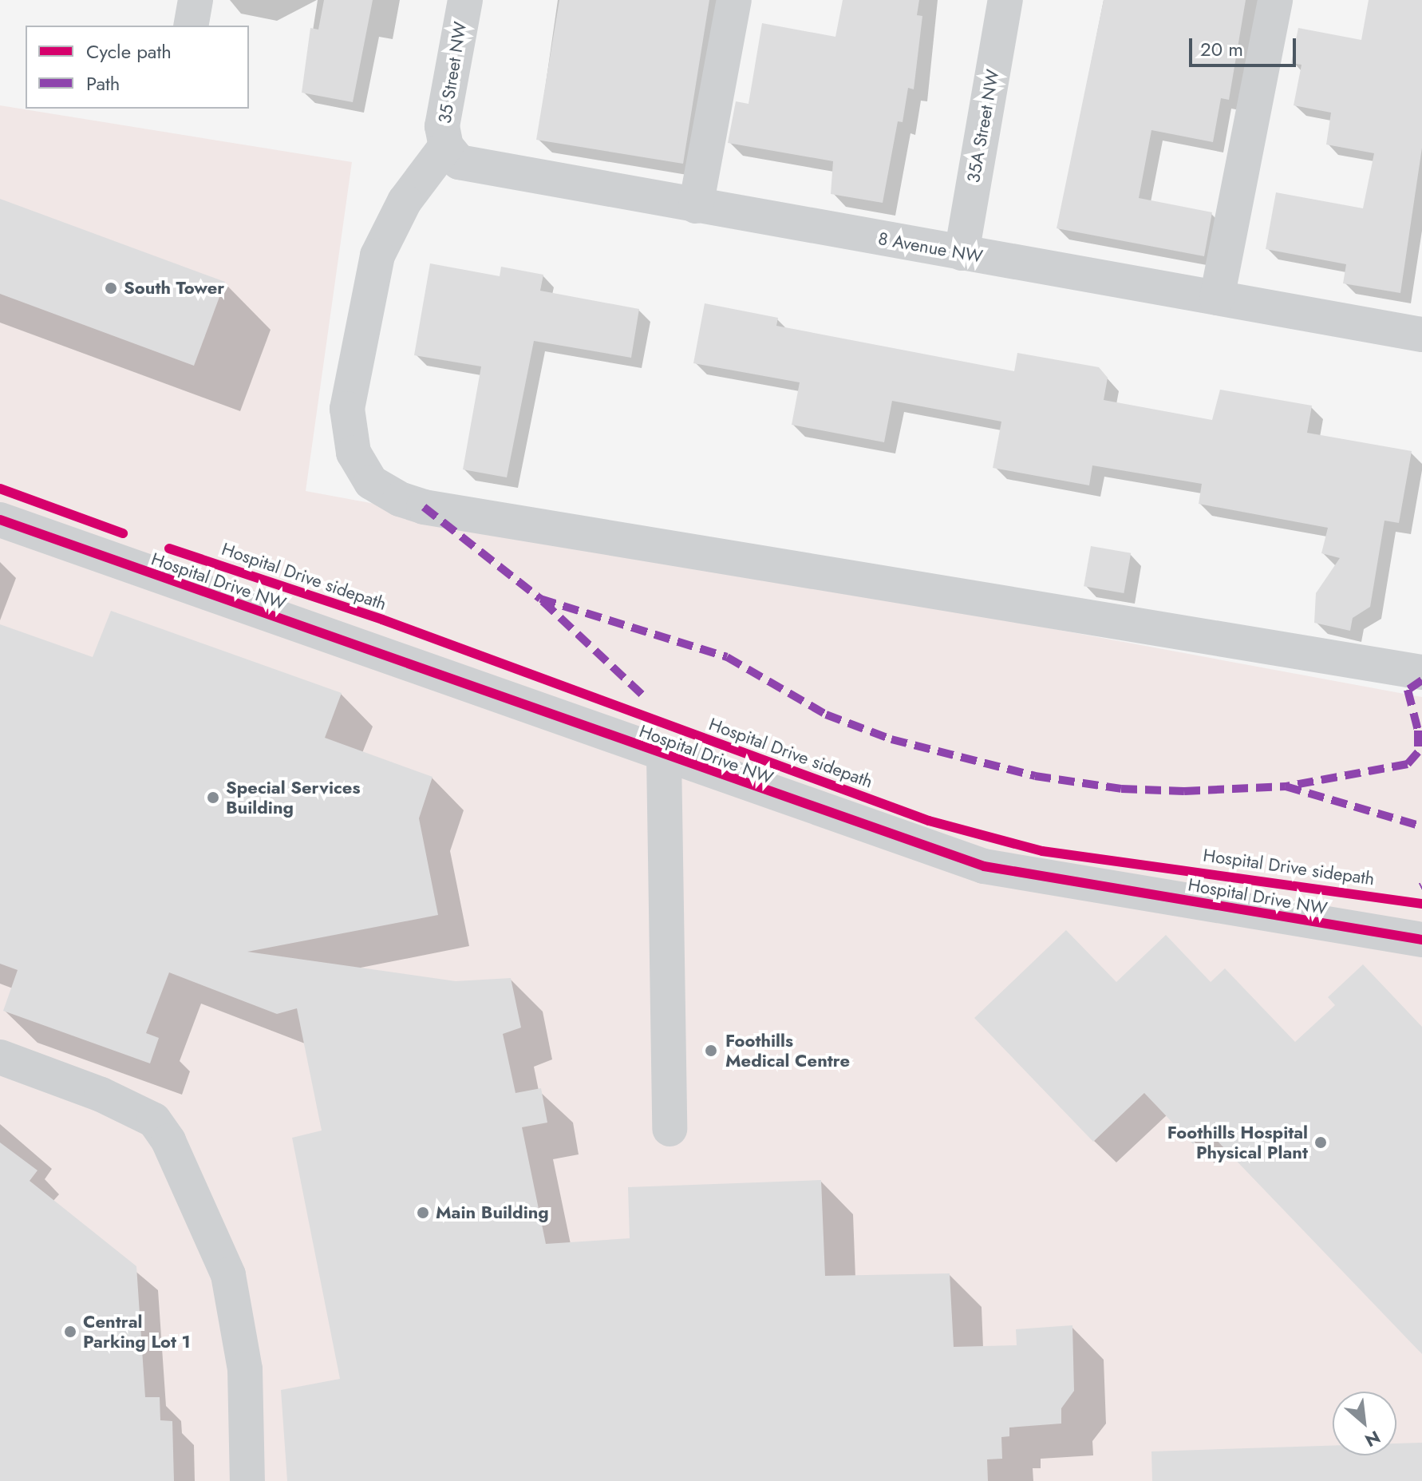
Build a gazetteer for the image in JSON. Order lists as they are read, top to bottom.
{
  "streets": {
    "street": [
      "35 Street NW",
      "35A Street NW",
      "8 Avenue NW",
      "Hospital Drive NW"
    ],
    "cycle path": ["Hospital Drive sidepath"]
  },
  "crossings": [
    ["35 Street NW", "8 Avenue NW"],
    ["35A Street NW", "8 Avenue NW"]
  ],
  "places": [
    "South Tower",
    "Special Services Building",
    "Foothills Medical Centre",
    "Foothills Hospital Physical Plant",
    "Main Building",
    "Central Parking Lot 1"
  ],
  "legend": ["Cycle path", "Path"],
  "scale_bar": "20 m",
  "north": "bottom right"
}
